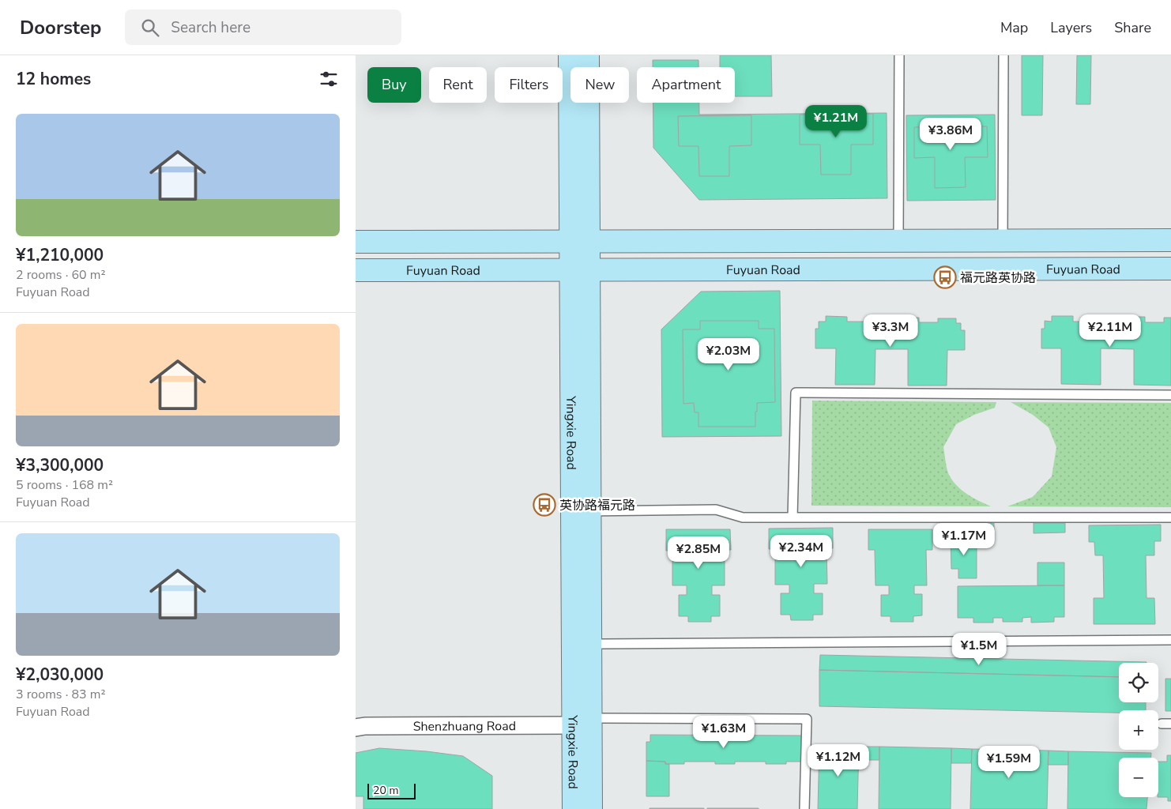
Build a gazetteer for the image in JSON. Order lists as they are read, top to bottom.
{
  "streets": {
    "main road": ["Fuyuan Road", "Yingxie Road"],
    "street": ["Shenzhuang Road"]
  },
  "crossings": [
    ["Fuyuan Road", "Yingxie Road"],
    ["Yingxie Road", "Shenzhuang Road"]
  ],
  "places": {
    "bus stop": ["福元路英协路", "英协路福元路"]
  },
  "scale_bar": "20 m",
  "page": {
    "header": "Doorstep",
    "search": "Search here",
    "nav": ["Map", "Layers", "Share"],
    "heading": "12 homes",
    "chip": [
      "Buy",
      "Rent",
      "Filters",
      "New",
      "Apartment"
    ],
    "list": [
      {
        "name": "¥1,210,000",
        "note": "2 rooms · 60 m² · Fuyuan Road"
      },
      {
        "name": "¥3,300,000",
        "note": "5 rooms · 168 m² · Fuyuan Road"
      },
      {
        "name": "¥2,030,000",
        "note": "3 rooms · 83 m² · Fuyuan Road"
      }
    ],
    "price": [
      "¥1.21M",
      "¥3.86M",
      "¥3.3M",
      "¥2.11M",
      "¥2.03M",
      "¥1.17M",
      "¥2.34M",
      "¥2.85M",
      "¥1.5M",
      "¥1.63M",
      "¥1.12M",
      "¥1.59M"
    ],
    "map_buttons": ["+", "−"],
    "scale": "20 m"
  }
}
